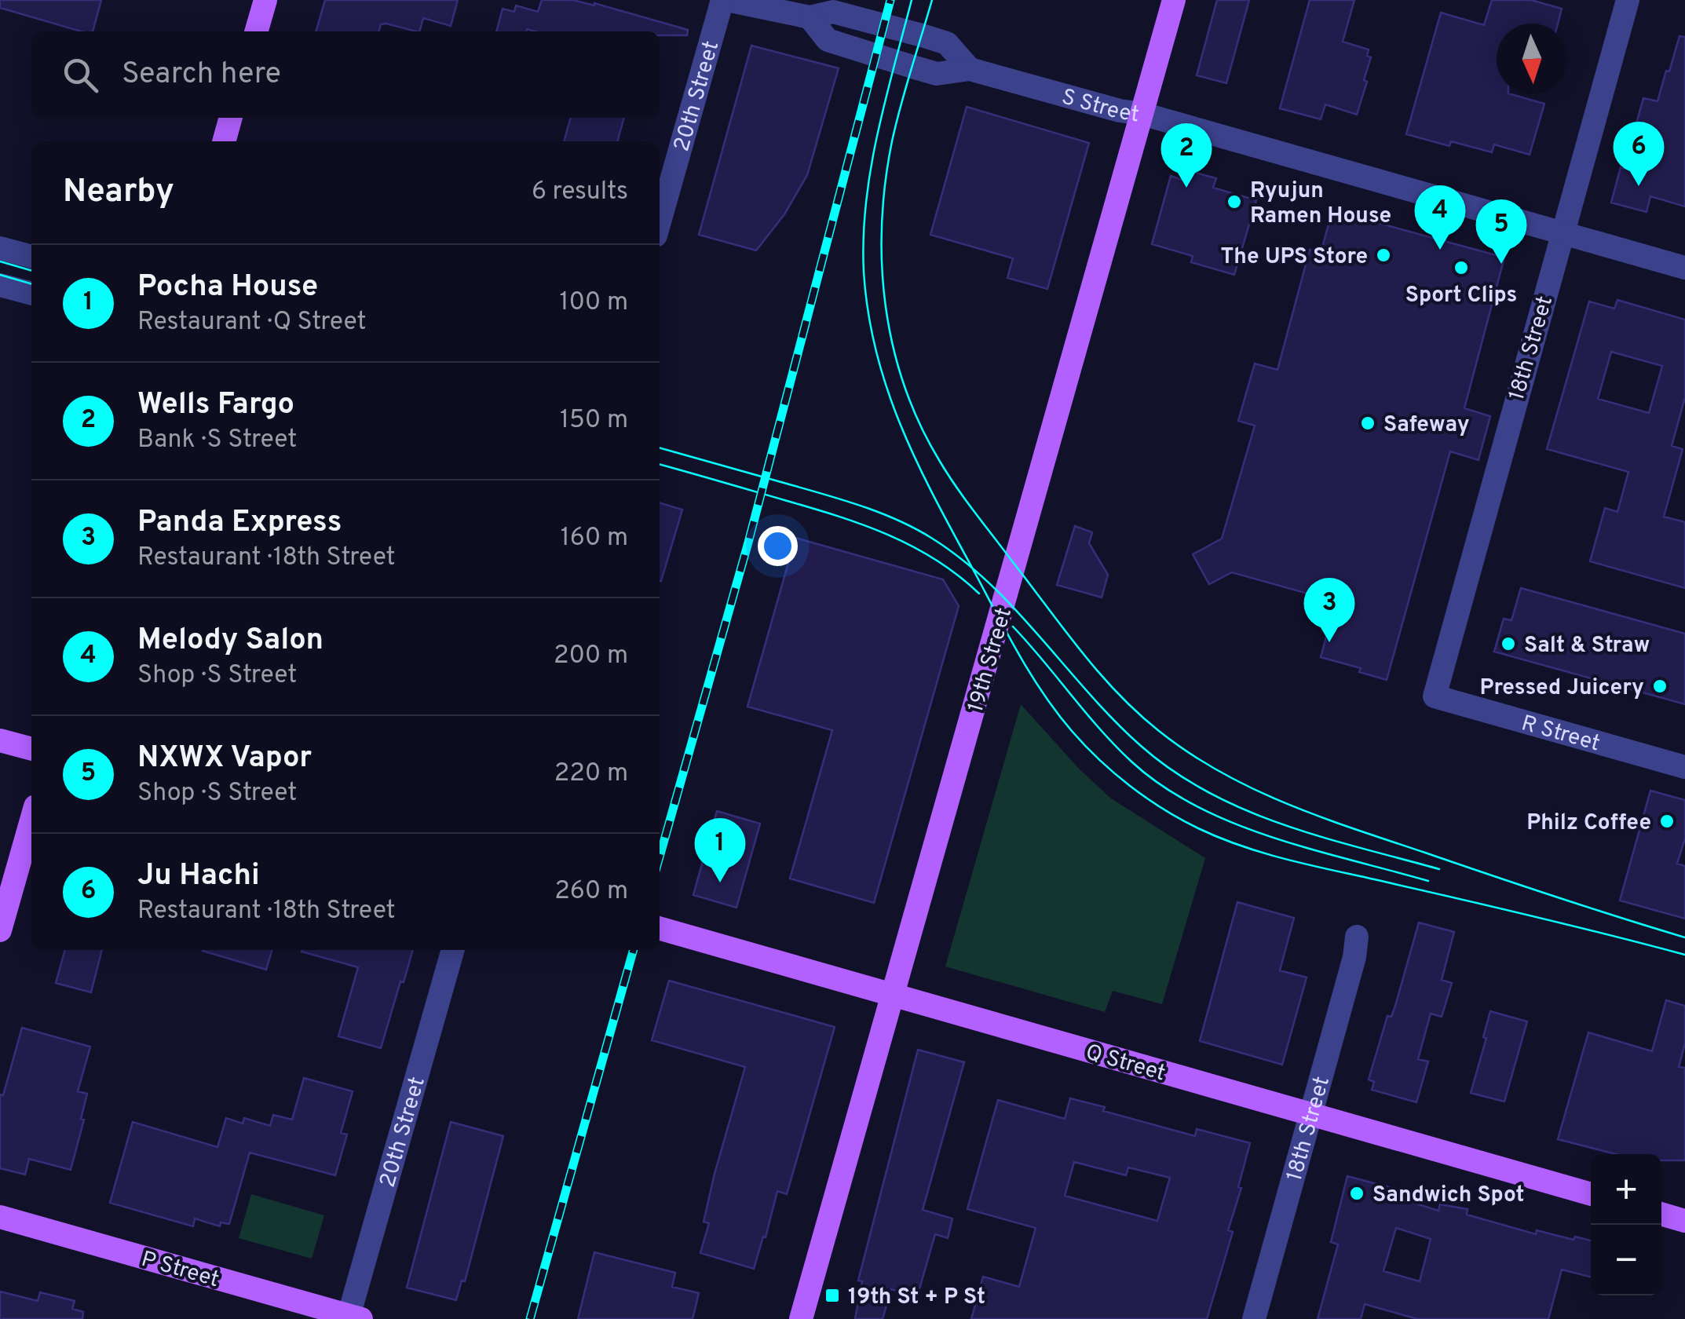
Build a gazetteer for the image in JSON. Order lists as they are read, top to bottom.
{
  "streets": {
    "main road": ["19th Street", "Q Street", "P Street"],
    "street": [
      "20th Street",
      "S Street",
      "18th Street",
      "R Street"
    ]
  },
  "crossings": [
    ["20th Street", "S Street"],
    ["20th Street", "P Street"],
    ["S Street", "18th Street"],
    ["S Street", "19th Street"],
    ["18th Street", "R Street"],
    ["18th Street", "Q Street"],
    ["19th Street", "Q Street"]
  ],
  "places": {
    "other": [
      "Ryujun Ramen House",
      "The UPS Store",
      "Sport Clips",
      "Safeway",
      "Salt & Straw",
      "Pressed Juicery",
      "Philz Coffee",
      "Sandwich Spot"
    ],
    "transit": ["19th St + P St"]
  },
  "north": "bottom",
  "page": {
    "search": "Search here",
    "pins": [
      "6",
      "2",
      "4",
      "5",
      "3",
      "1"
    ],
    "heading": ["Nearby", "6 results"],
    "list": [
      {
        "mark": "1",
        "name": "Pocha House",
        "note": "Restaurant · Q Street",
        "value": "100 m"
      },
      {
        "mark": "2",
        "name": "Wells Fargo",
        "note": "Bank · S Street",
        "value": "150 m"
      },
      {
        "mark": "3",
        "name": "Panda Express",
        "note": "Restaurant · 18th Street",
        "value": "160 m"
      },
      {
        "mark": "4",
        "name": "Melody Salon",
        "note": "Shop · S Street",
        "value": "200 m"
      },
      {
        "mark": "5",
        "name": "NXWX Vapor",
        "note": "Shop · S Street",
        "value": "220 m"
      },
      {
        "mark": "6",
        "name": "Ju Hachi",
        "note": "Restaurant · 18th Street",
        "value": "260 m"
      }
    ],
    "map_buttons": ["+", "−"]
  }
}
